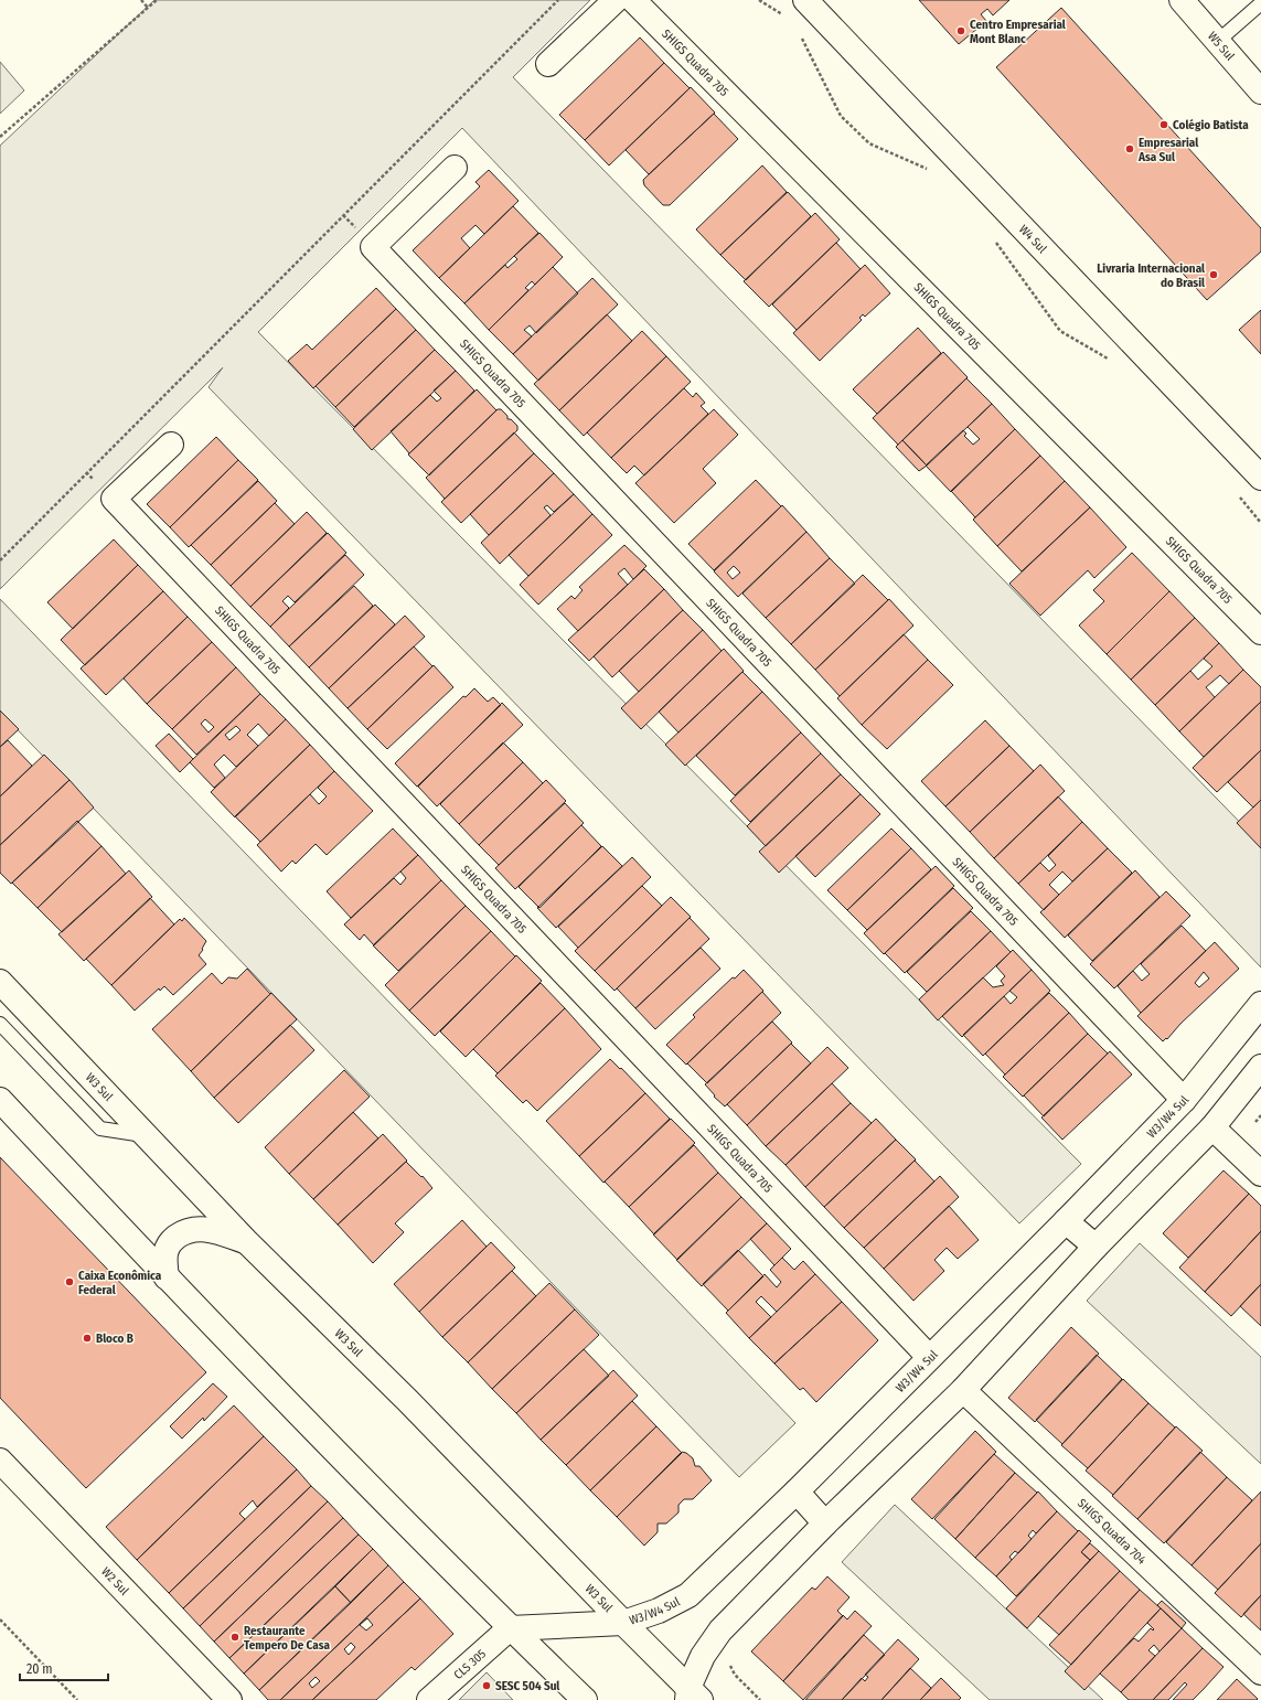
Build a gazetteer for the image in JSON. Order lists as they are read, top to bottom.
{
  "streets": {
    "main road": [
      "W5 Sul",
      "SHIGS Quadra 705",
      "W4 Sul",
      "W3 Sul",
      "W3/W4 Sul",
      "SHIGS Quadra 704",
      "W2 Sul",
      "CLS 305"
    ]
  },
  "crossings": [
    ["SHIGS Quadra 705", "W3/W4 Sul"],
    ["W3 Sul", "W3/W4 Sul"],
    ["W3/W4 Sul", "CLS 305"]
  ],
  "places": [
    "Centro Empresarial Mont Blanc",
    "Colégio Batista",
    "Empresarial Asa Sul",
    "Livraria Internacional do Brasil",
    "Caixa Econômica Federal",
    "Bloco B",
    "Restaurante Tempero De Casa",
    "SESC 504 Sul"
  ],
  "scale_bar": "20 m"
}
